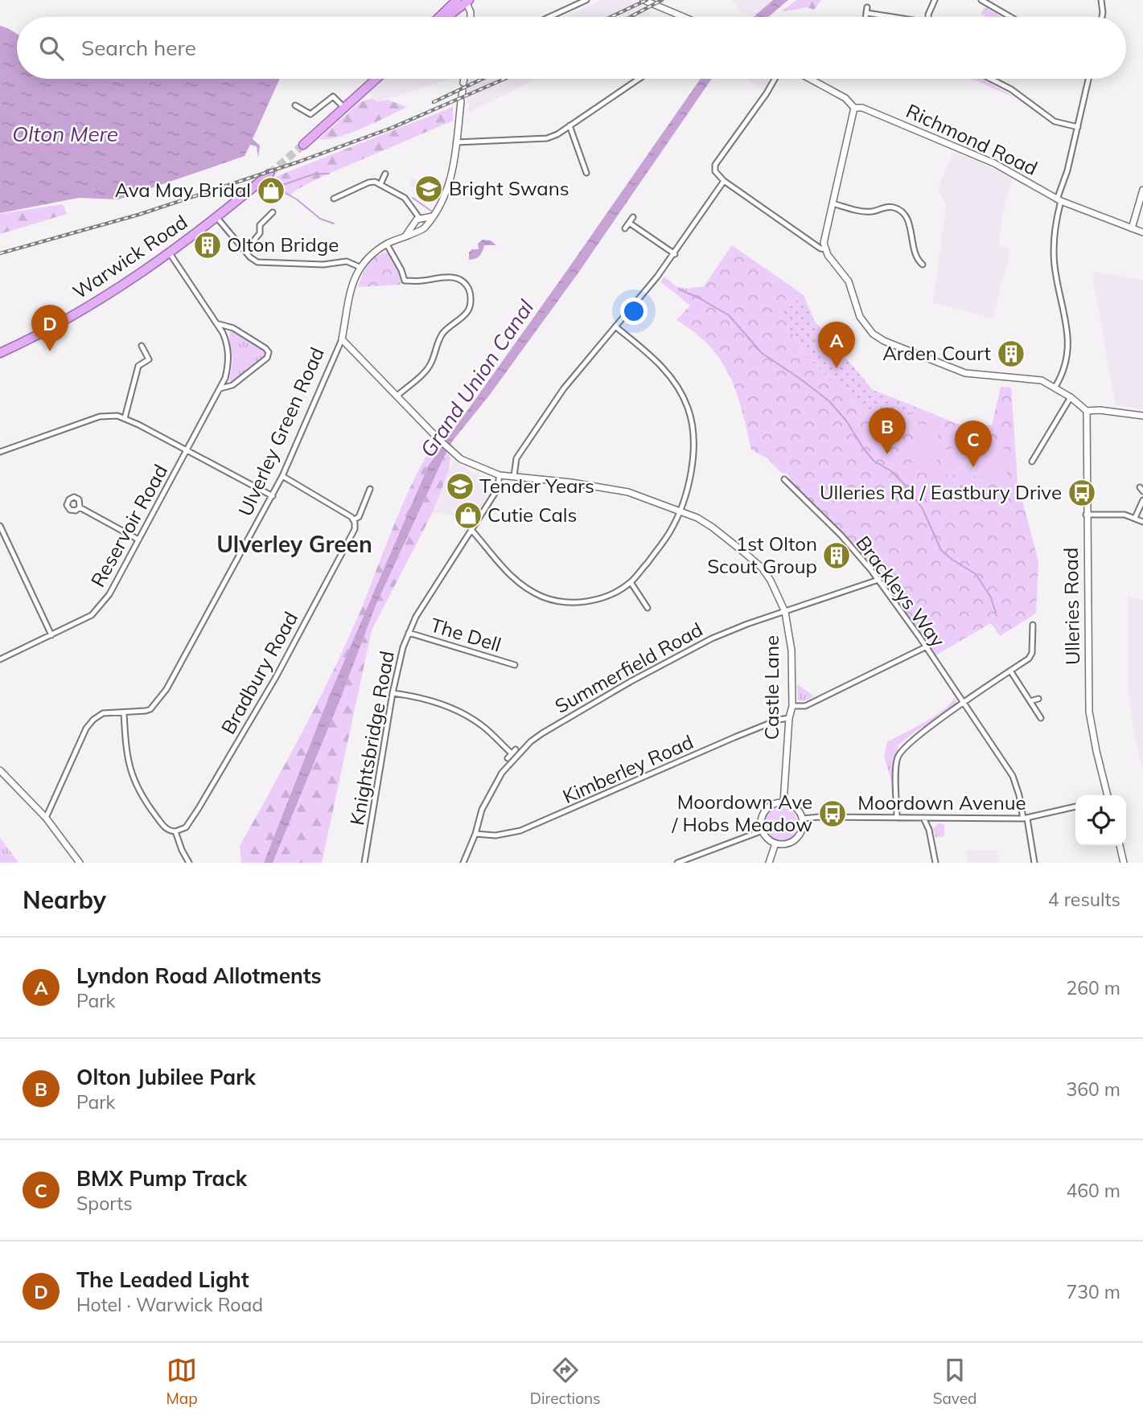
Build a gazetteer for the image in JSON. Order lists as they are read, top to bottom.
{
  "streets": {
    "highway": ["Warwick Road"],
    "street": [
      "Richmond Road",
      "Ulverley Green Road",
      "Reservoir Road",
      "Brackleys Way",
      "Ulleries Road",
      "The Dell",
      "Summerfield Road",
      "Bradbury Road",
      "Castle Lane",
      "Knightsbridge Road",
      "Kimberley Road",
      "Moordown Avenue"
    ]
  },
  "crossings": [
    ["Warwick Road", "Reservoir Road"],
    ["Ulverley Green Road", "Castle Lane"],
    ["Brackleys Way", "Summerfield Road"],
    ["Brackleys Way", "Moordown Avenue"],
    ["The Dell", "Knightsbridge Road"],
    ["Summerfield Road", "Castle Lane"],
    ["Summerfield Road", "Kimberley Road"],
    ["Castle Lane", "Knightsbridge Road"],
    ["Castle Lane", "Kimberley Road"],
    ["Castle Lane", "Moordown Avenue"]
  ],
  "districts": ["Ulverley Green"],
  "water": ["Olton Mere", "Grand Union Canal"],
  "places": {
    "school or university": ["Bright Swans", "Tender Years"],
    "shop": ["Ava May Bridal", "Cutie Cals"],
    "building": ["Olton Bridge", "Arden Court", "1st Olton Scout Group"],
    "bus stop": ["Ulleries Rd / Eastbury Drive", "Moordown Ave / Hobs Meadow"]
  },
  "page": {
    "search": "Search here",
    "pins": [
      "D",
      "A",
      "B",
      "C"
    ],
    "heading": ["Nearby", "4 results"],
    "list": [
      {
        "mark": "A",
        "name": "Lyndon Road Allotments",
        "note": "Park",
        "value": "260 m"
      },
      {
        "mark": "B",
        "name": "Olton Jubilee Park",
        "note": "Park",
        "value": "360 m"
      },
      {
        "mark": "C",
        "name": "BMX Pump Track",
        "note": "Sports",
        "value": "460 m"
      },
      {
        "mark": "D",
        "name": "The Leaded Light",
        "note": "Hotel · Warwick Road",
        "value": "730 m"
      }
    ],
    "nav": ["Map", "Directions", "Saved"]
  }
}
